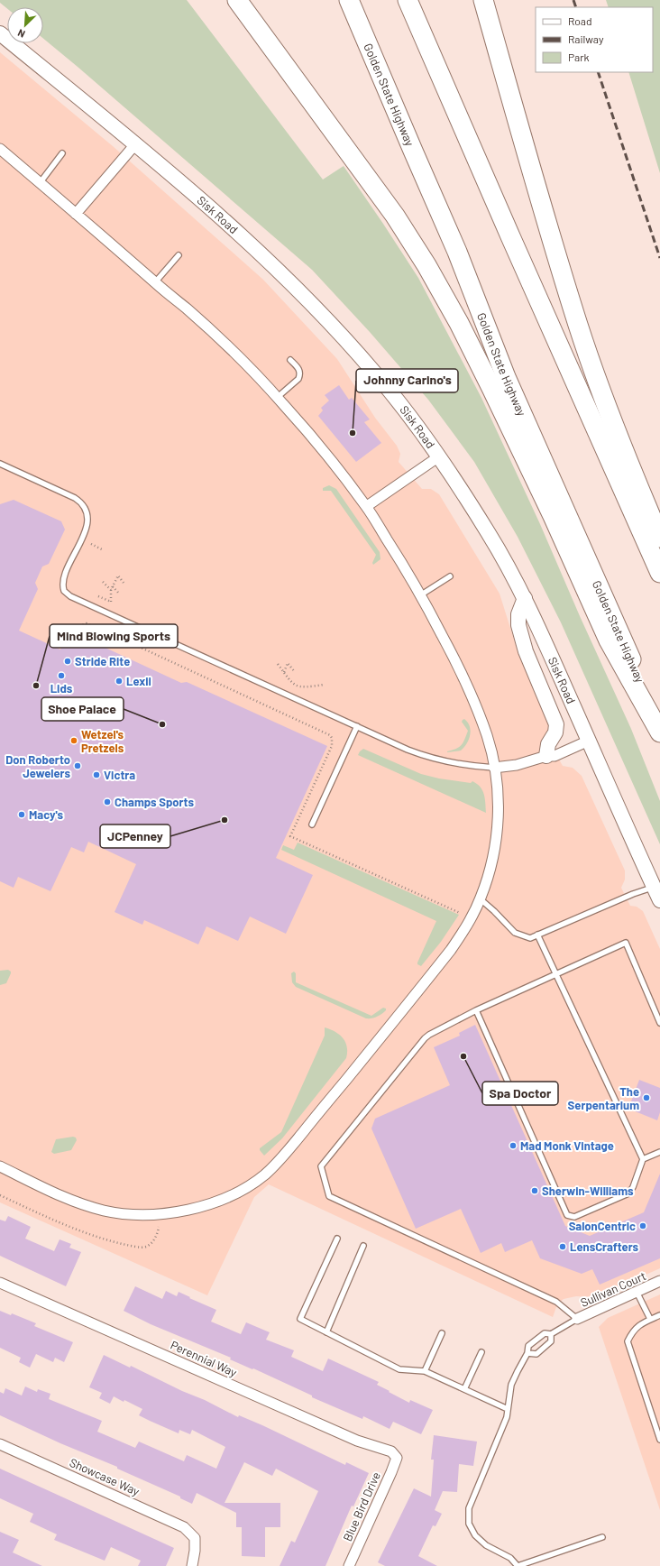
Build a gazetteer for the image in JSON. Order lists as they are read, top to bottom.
{
  "streets": {
    "highway": ["Golden State Highway"],
    "main road": ["Sisk Road"],
    "street": [
      "Sullivan Court",
      "Perennial Way",
      "Showcase Way",
      "Blue Bird Drive"
    ]
  },
  "crossings": [
    ["Perennial Way", "Blue Bird Drive"]
  ],
  "places": [
    "Johnny Carino's",
    "Stride Rite",
    "Lids",
    "Lexii",
    "Mind Blowing Sports",
    "Shoe Palace",
    "Wetzel's Pretzels",
    "Don Roberto Jewelers",
    "Victra",
    "Champs Sports",
    "Macy's",
    "JCPenney",
    "Spa Doctor",
    "The Serpentarium",
    "Mad Monk Vintage",
    "Sherwin-Williams",
    "SalonCentric",
    "LensCrafters"
  ],
  "legend": ["Road", "Railway", "Park"],
  "north": "bottom left"
}
